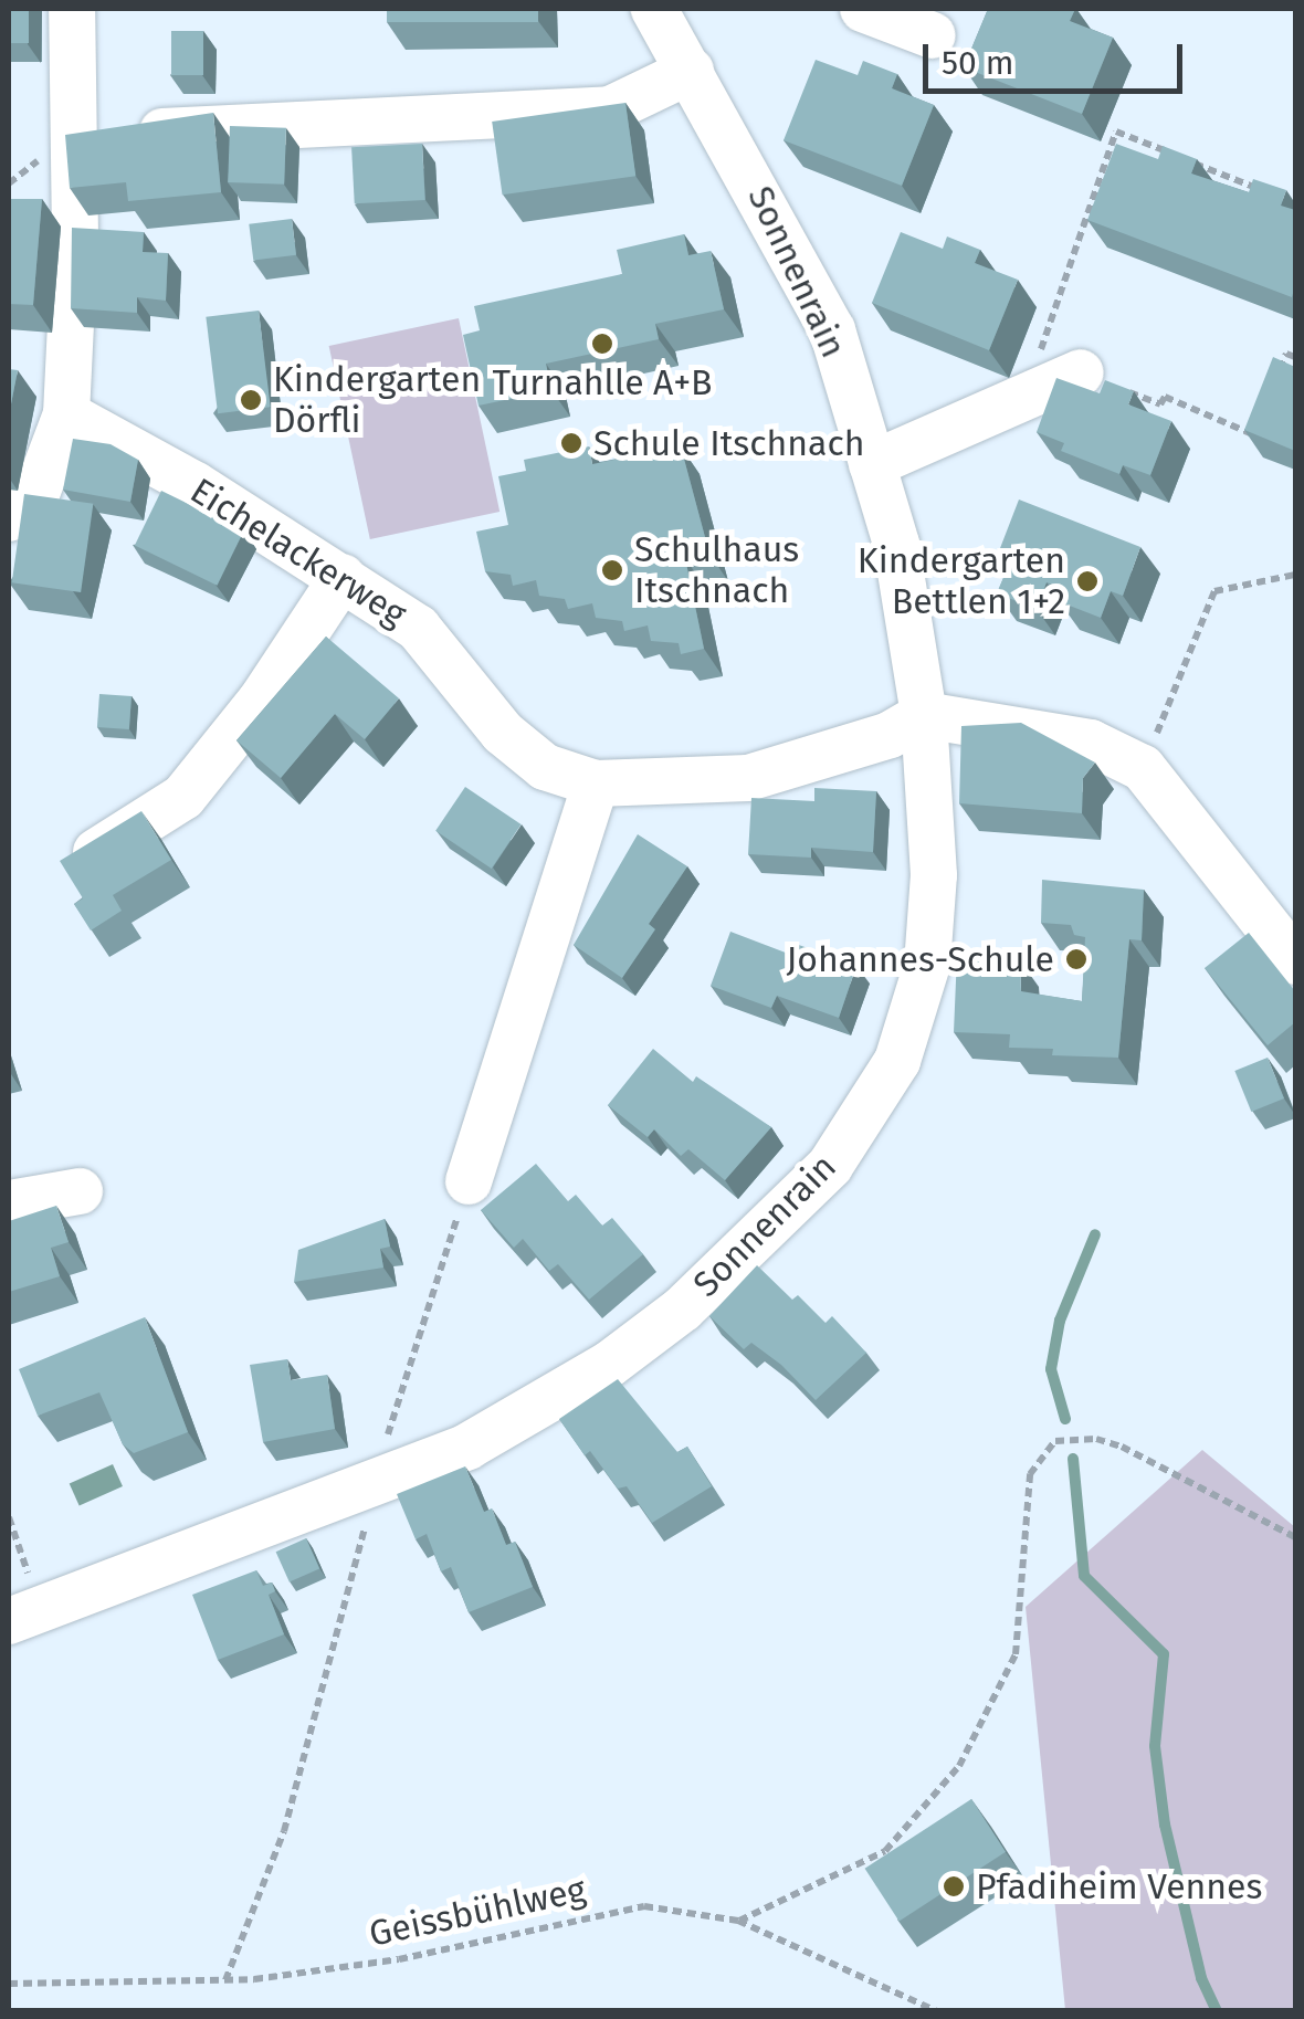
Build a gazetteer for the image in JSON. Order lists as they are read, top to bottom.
{
  "streets": {
    "street": ["Sonnenrain", "Eichelackerweg"],
    "path": ["Geissbühlweg"]
  },
  "crossings": [
    ["Sonnenrain", "Eichelackerweg"]
  ],
  "places": [
    "Turnahlle A+B",
    "Kindergarten Dörfli",
    "Schule Itschnach",
    "Schulhaus Itschnach",
    "Kindergarten Bettlen 1+2",
    "Johannes-Schule",
    "Pfadiheim Vennes"
  ],
  "scale_bar": "50 m"
}
